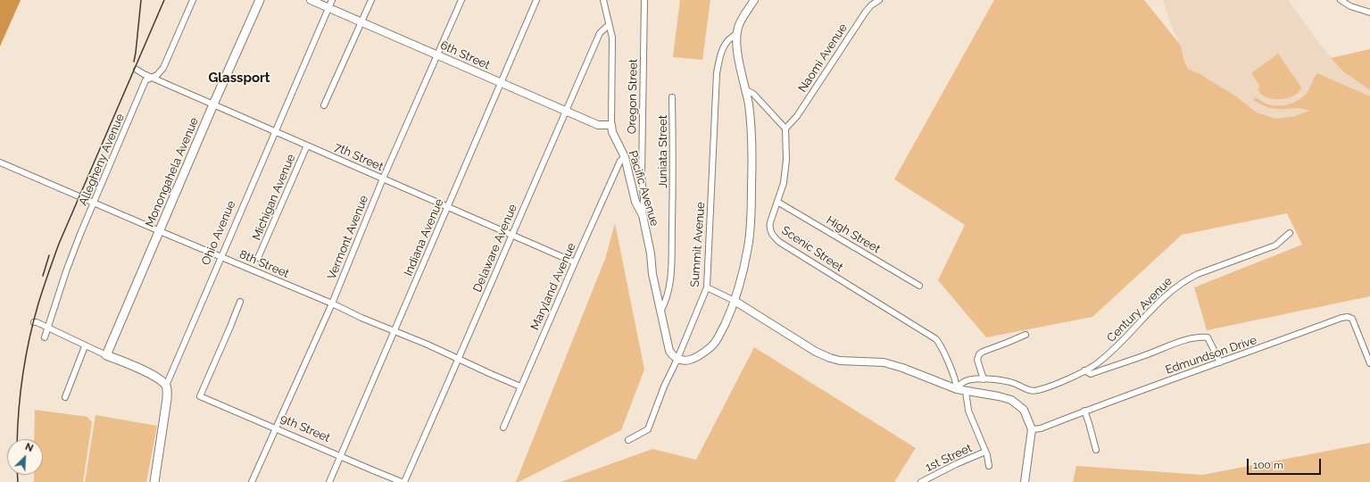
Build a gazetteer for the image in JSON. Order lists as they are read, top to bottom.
{
  "streets": {
    "main road": ["Monongahela Avenue", "Ohio Avenue"],
    "street": [
      "6th Street",
      "Naomi Avenue",
      "Oregon Street",
      "Juniata Street",
      "7th Street",
      "Allegheny Avenue",
      "Pacific Avenue",
      "Michigan Avenue",
      "High Street",
      "Vermont Avenue",
      "Indiana Avenue",
      "Summit Avenue",
      "Delaware Avenue",
      "Scenic Street",
      "8th Street",
      "Maryland Avenue",
      "Century Avenue",
      "Edmundson Drive",
      "9th Street",
      "1st Street"
    ]
  },
  "crossings": [
    ["6th Street", "Pacific Avenue"],
    ["6th Street", "Ohio Avenue"],
    ["6th Street", "Vermont Avenue"],
    ["6th Street", "Indiana Avenue"],
    ["6th Street", "Delaware Avenue"],
    ["Naomi Avenue", "Scenic Street"],
    ["Oregon Street", "Pacific Avenue"],
    ["Juniata Street", "Pacific Avenue"],
    ["7th Street", "Allegheny Avenue"],
    ["7th Street", "Monongahela Avenue"],
    ["7th Street", "Michigan Avenue"],
    ["7th Street", "Ohio Avenue"],
    ["7th Street", "Vermont Avenue"],
    ["7th Street", "Indiana Avenue"],
    ["7th Street", "Delaware Avenue"],
    ["7th Street", "Maryland Avenue"],
    ["Allegheny Avenue", "8th Street"],
    ["Monongahela Avenue", "8th Street"],
    ["Pacific Avenue", "Summit Avenue"],
    ["Pacific Avenue", "Delaware Avenue"],
    ["Pacific Avenue", "Maryland Avenue"],
    ["Ohio Avenue", "8th Street"],
    ["High Street", "Scenic Street"],
    ["Vermont Avenue", "8th Street"],
    ["Vermont Avenue", "9th Street"],
    ["Indiana Avenue", "8th Street"],
    ["Indiana Avenue", "9th Street"],
    ["Delaware Avenue", "8th Street"],
    ["Delaware Avenue", "9th Street"],
    ["Scenic Street", "Century Avenue"],
    ["8th Street", "Maryland Avenue"]
  ],
  "districts": ["Glassport"],
  "scale_bar": "100 m",
  "north": "top right"
}
